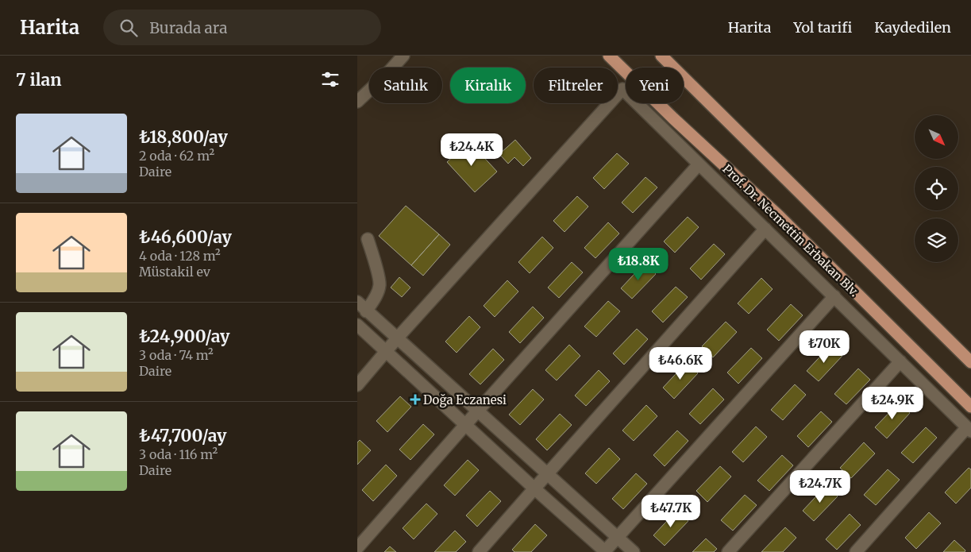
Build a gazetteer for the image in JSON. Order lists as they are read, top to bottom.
{
  "streets": {
    "main road": ["Prof. Dr. Necmettin Erbakan Blv."]
  },
  "places": {
    "health": ["Doğa Eczanesi"]
  },
  "north": "bottom right",
  "page": {
    "header": "Harita",
    "search": "Burada ara",
    "nav": ["Harita", "Yol tarifi", "Kaydedilen"],
    "heading": "7 ilan",
    "chip": [
      "Satılık",
      "Kiralık",
      "Filtreler",
      "Yeni"
    ],
    "list": [
      {
        "name": "₺18,800/ay",
        "note": "2 oda · 62 m² · Daire"
      },
      {
        "name": "₺46,600/ay",
        "note": "4 oda · 128 m² · Müstakil ev"
      },
      {
        "name": "₺24,900/ay",
        "note": "3 oda · 74 m² · Daire"
      },
      {
        "name": "₺47,700/ay",
        "note": "3 oda · 116 m² · Daire"
      }
    ],
    "price": [
      "₺24.4K",
      "₺18.8K",
      "₺70K",
      "₺46.6K",
      "₺24.9K",
      "₺24.7K",
      "₺47.7K"
    ]
  }
}
